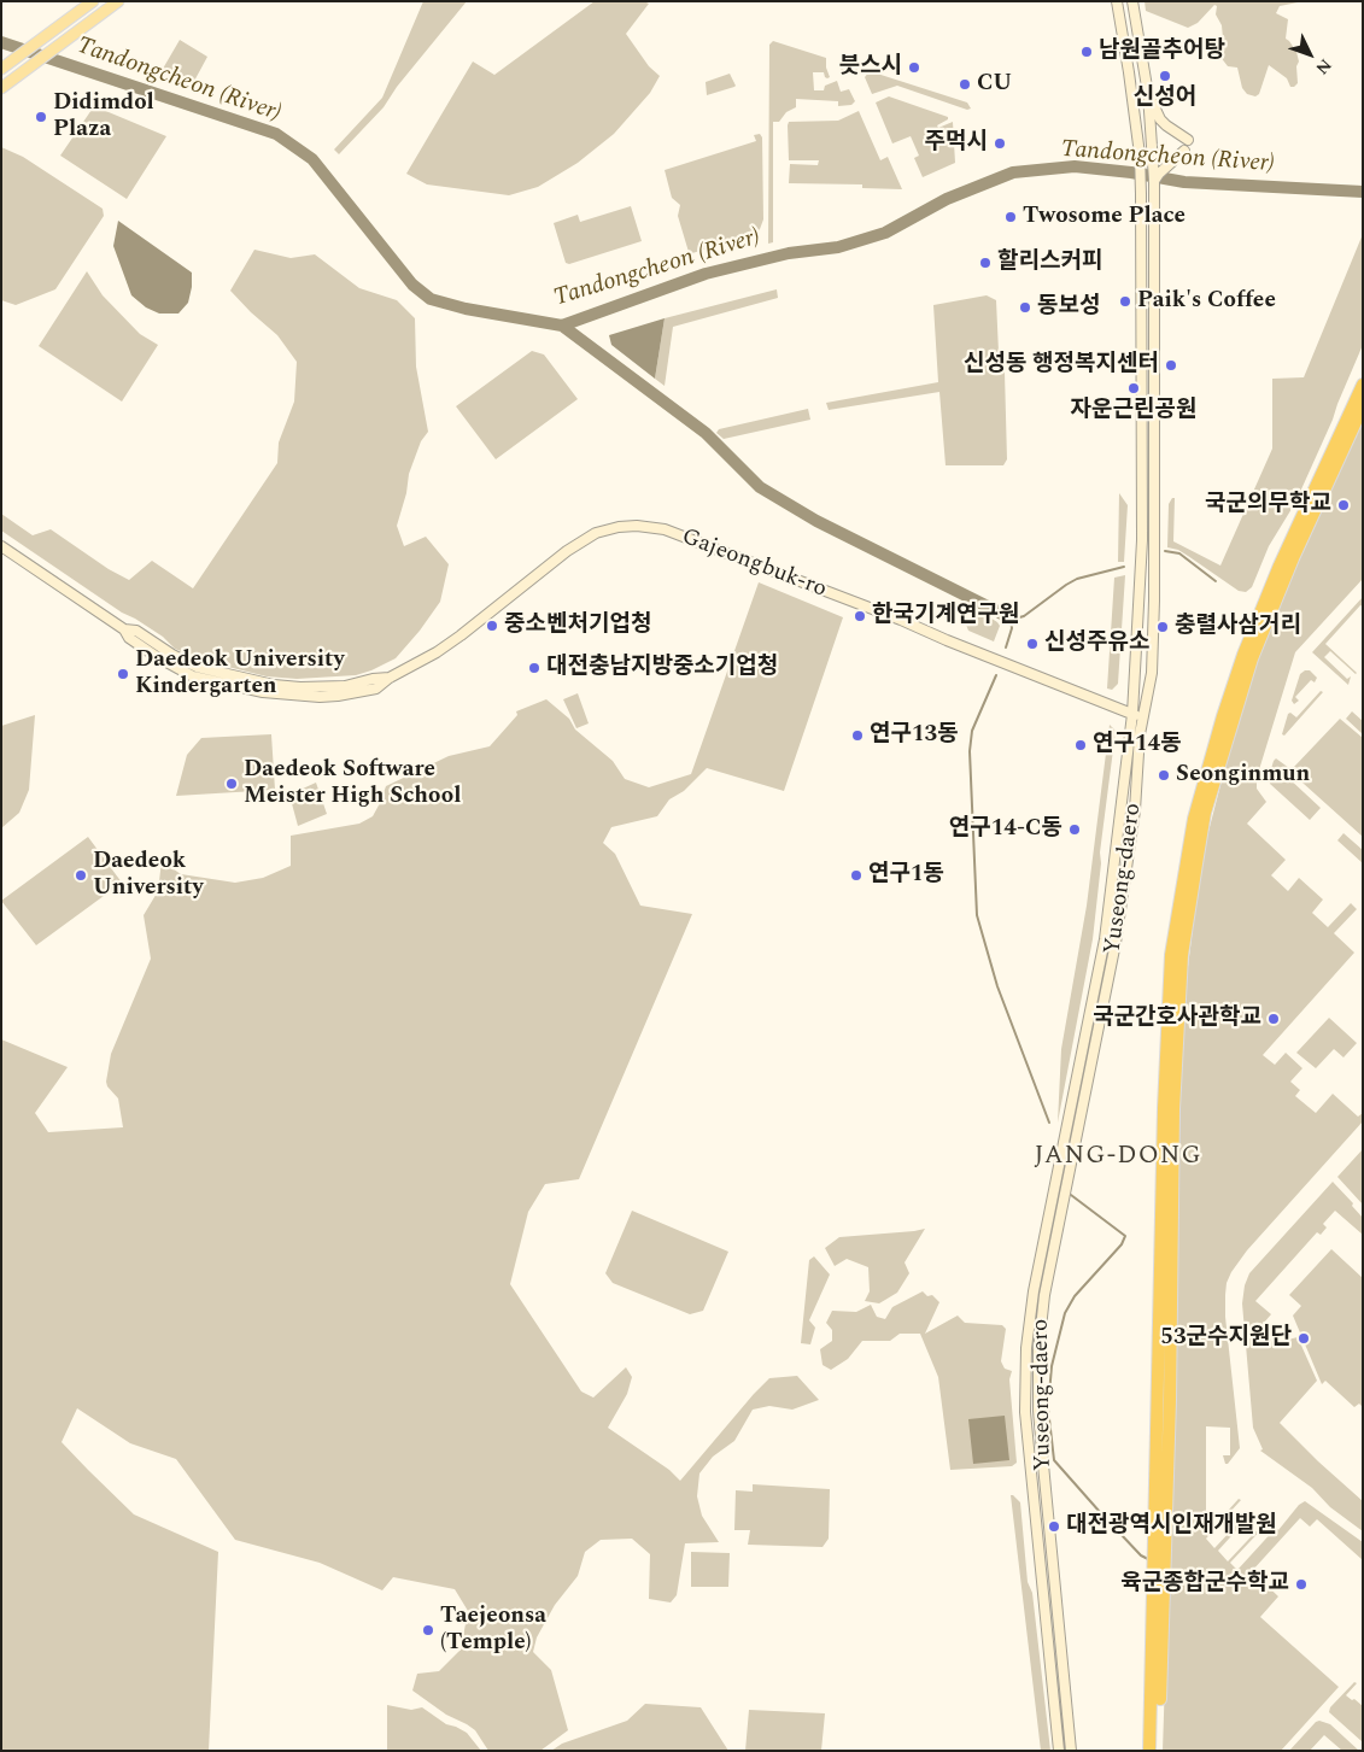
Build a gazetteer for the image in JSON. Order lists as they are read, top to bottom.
{
  "streets": {
    "main road": ["Gajeongbuk-ro", "Yuseong-daero"]
  },
  "crossings": [
    ["Gajeongbuk-ro", "Yuseong-daero"]
  ],
  "districts": ["JANG-DONG"],
  "water": ["Tandongcheon (River)"],
  "places": [
    "남원골추어탕",
    "븟스시",
    "신성어",
    "CU",
    "Didimdol Plaza",
    "주먹시",
    "Twosome Place",
    "할리스커피",
    "Paik's Coffee",
    "동보성",
    "신성동 행정복지센터",
    "자운근린공원",
    "국군의무학교",
    "한국기계연구원",
    "중소벤처기업청",
    "충렬사삼거리",
    "신성주유소",
    "대전충남지방중소기업청",
    "Daedeok University Kindergarten",
    "연구13동",
    "연구14동",
    "Seonginmun",
    "Daedeok Software Meister High School",
    "연구14-C동",
    "Daedeok University",
    "연구1동",
    "국군간호사관학교",
    "53군수지원단",
    "대전광역시인재개발원",
    "육군종합군수학교",
    "Taejeonsa (Temple)"
  ],
  "north": "bottom right"
}
